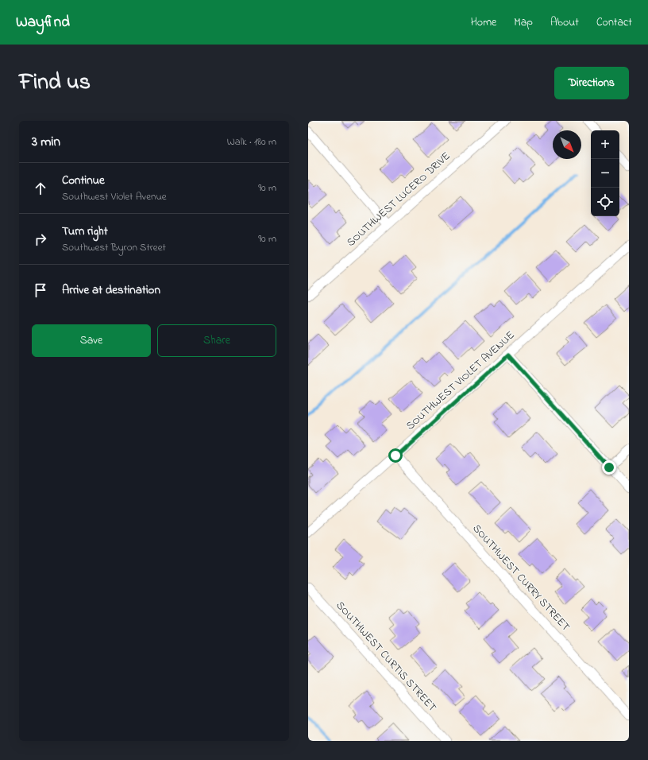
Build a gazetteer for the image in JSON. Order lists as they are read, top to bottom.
{
  "streets": {
    "street": [
      "SOUTHWEST LUCERO DRIVE",
      "SOUTHWEST VIOLET AVENUE",
      "SOUTHWEST CURRY STREET",
      "SOUTHWEST CURTIS STREET"
    ]
  },
  "crossings": [
    ["SOUTHWEST VIOLET AVENUE", "SOUTHWEST CURRY STREET"]
  ],
  "north": "bottom right",
  "page": {
    "header": "Wayfind",
    "nav": [
      "Home",
      "Map",
      "About",
      "Contact"
    ],
    "title": "Find us",
    "buttons": [
      "Directions",
      ["Save", "Share"]
    ],
    "heading": ["3 min", "Walk · 180 m"],
    "map_buttons": ["+", "−"],
    "list": [
      ["Continue", "Southwest Violet Avenue", "90 m"],
      ["Turn right", "Southwest Byron Street", "90 m"],
      "Arrive at destination"
    ]
  }
}
